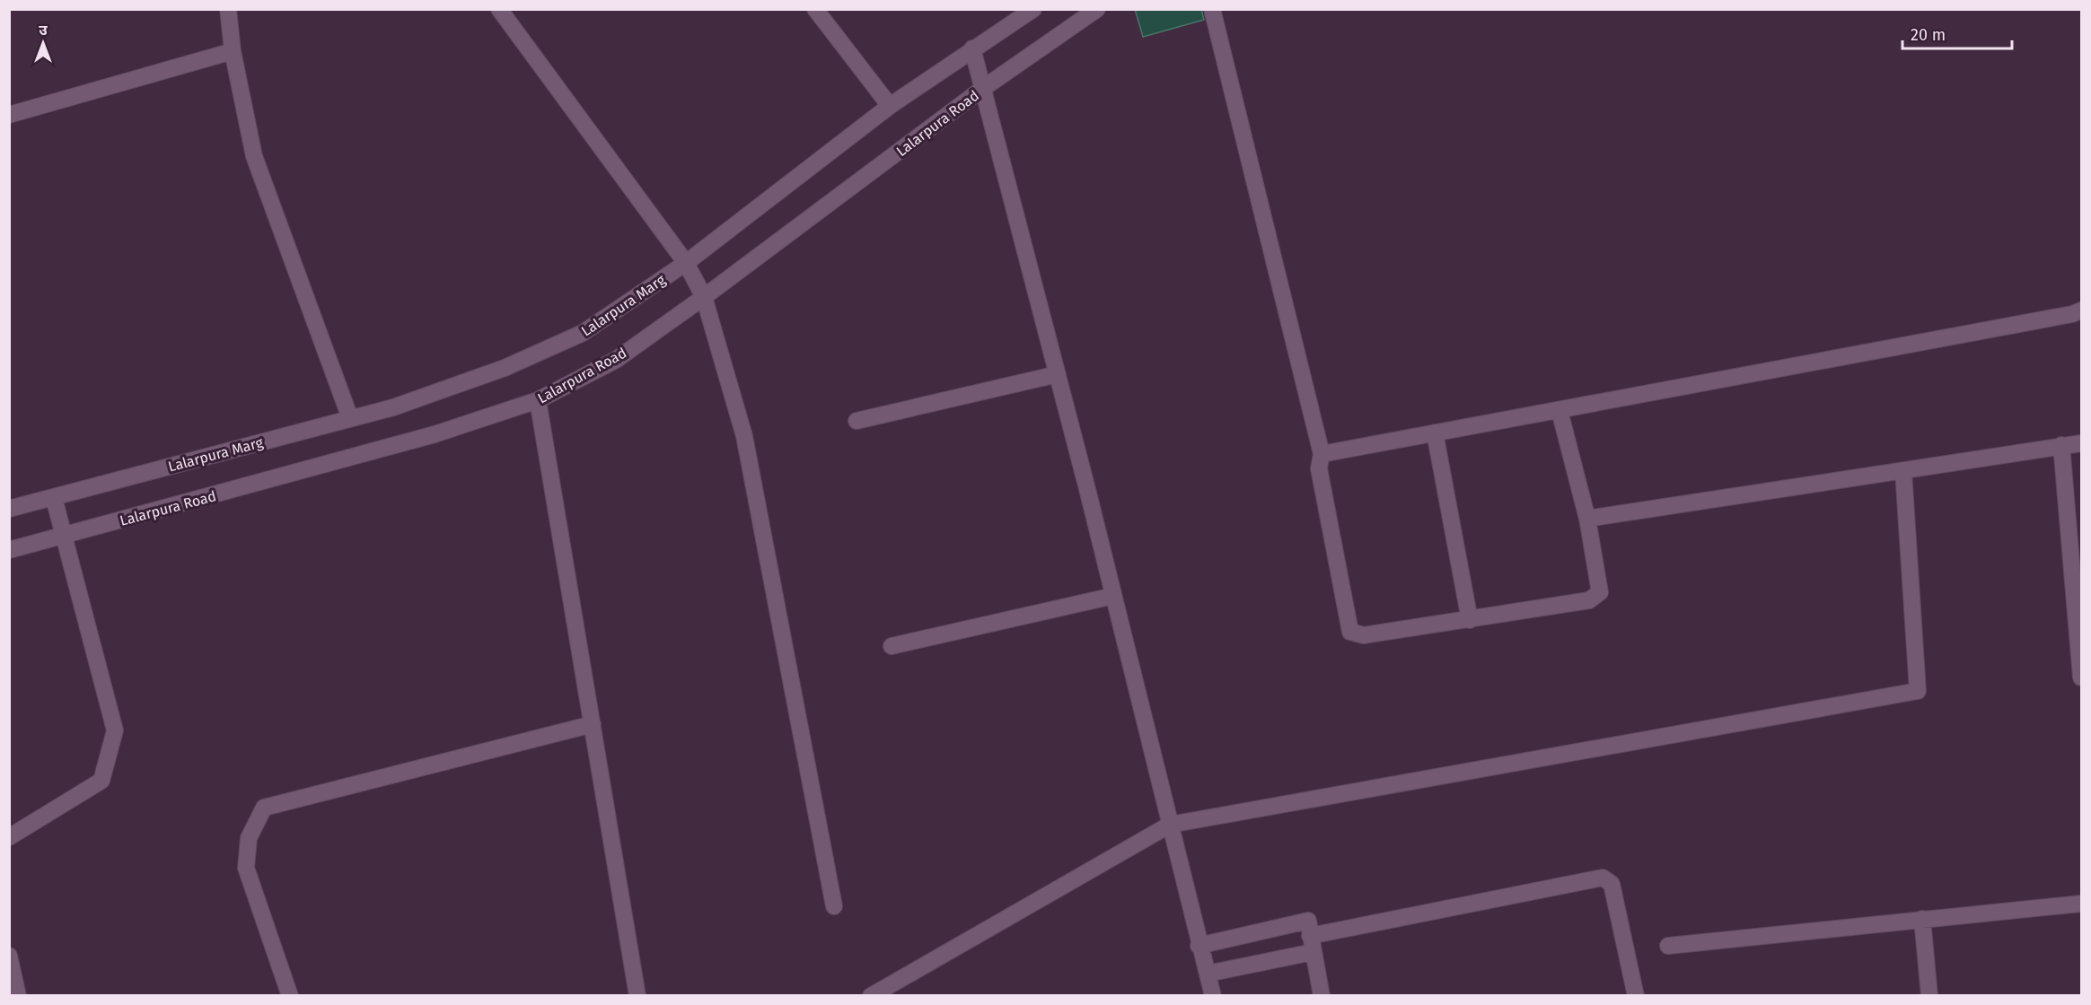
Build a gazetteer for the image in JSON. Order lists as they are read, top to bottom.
{
  "streets": {
    "street": ["Lalarpura Road", "Lalarpura Marg"]
  },
  "scale_bar": "20 m",
  "north": "top"
}
